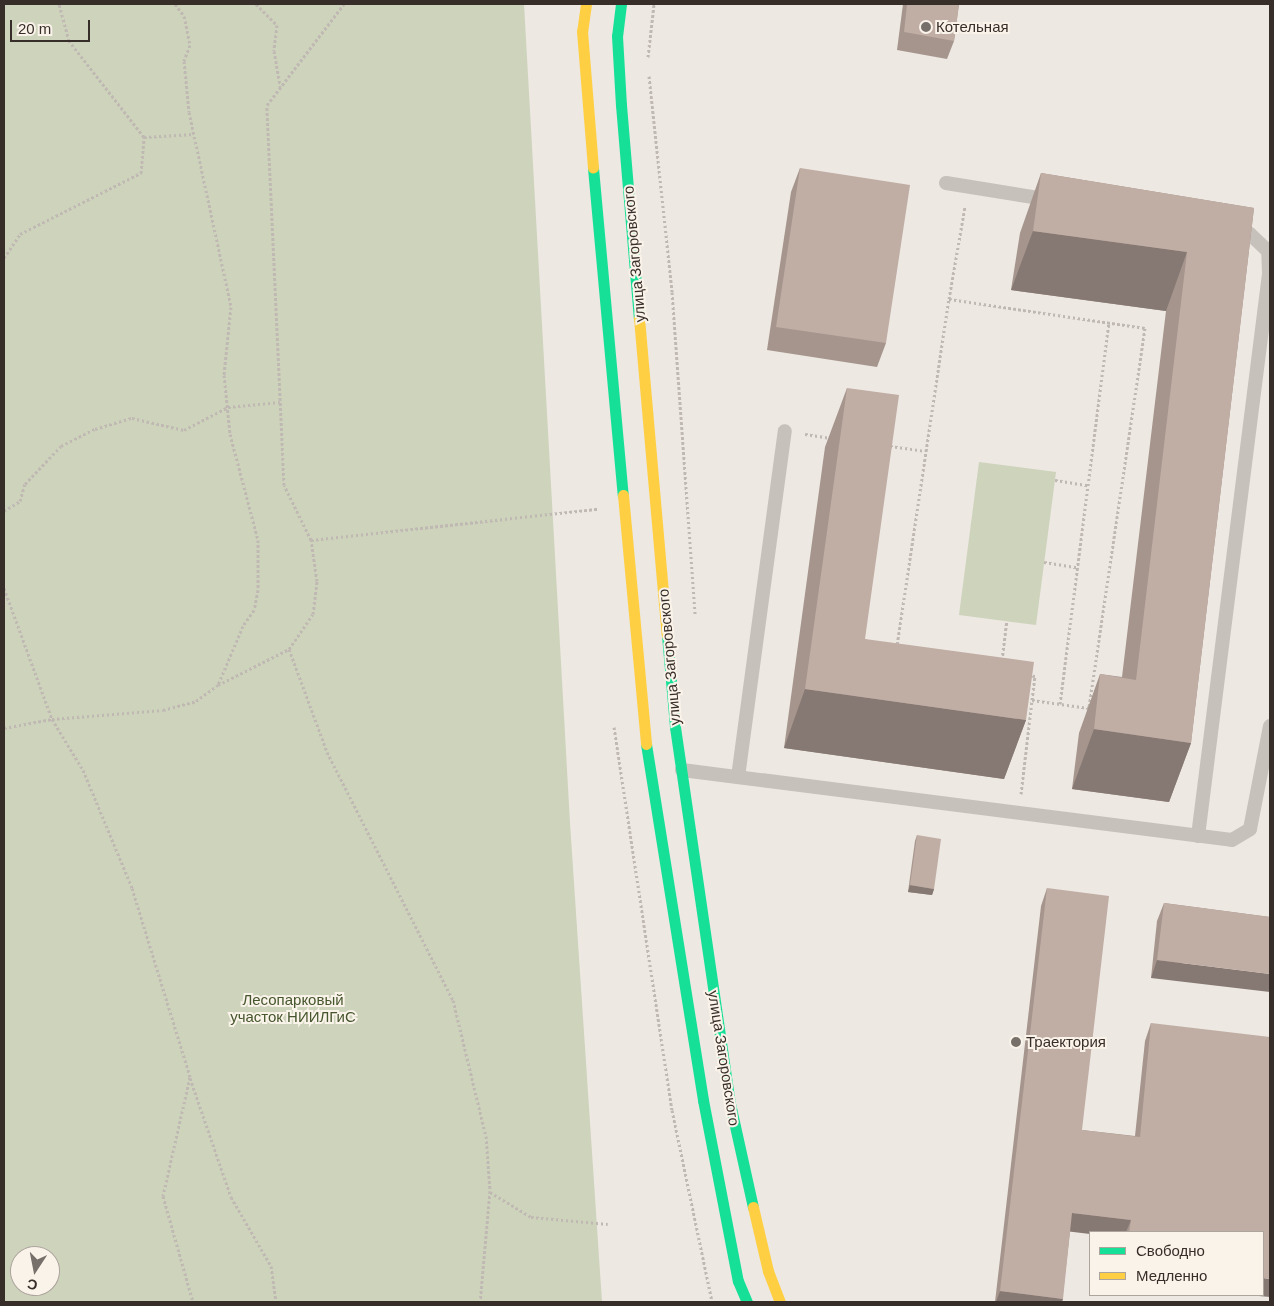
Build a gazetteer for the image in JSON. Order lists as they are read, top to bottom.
{
  "streets": {
    "street": ["улица Загоровского"]
  },
  "parks": ["Лесопарковый участок НИИЛГиС"],
  "places": ["Котельная", "Траектория"],
  "legend": ["Свободно", "Медленно"],
  "scale_bar": "20 m",
  "north": "bottom"
}
